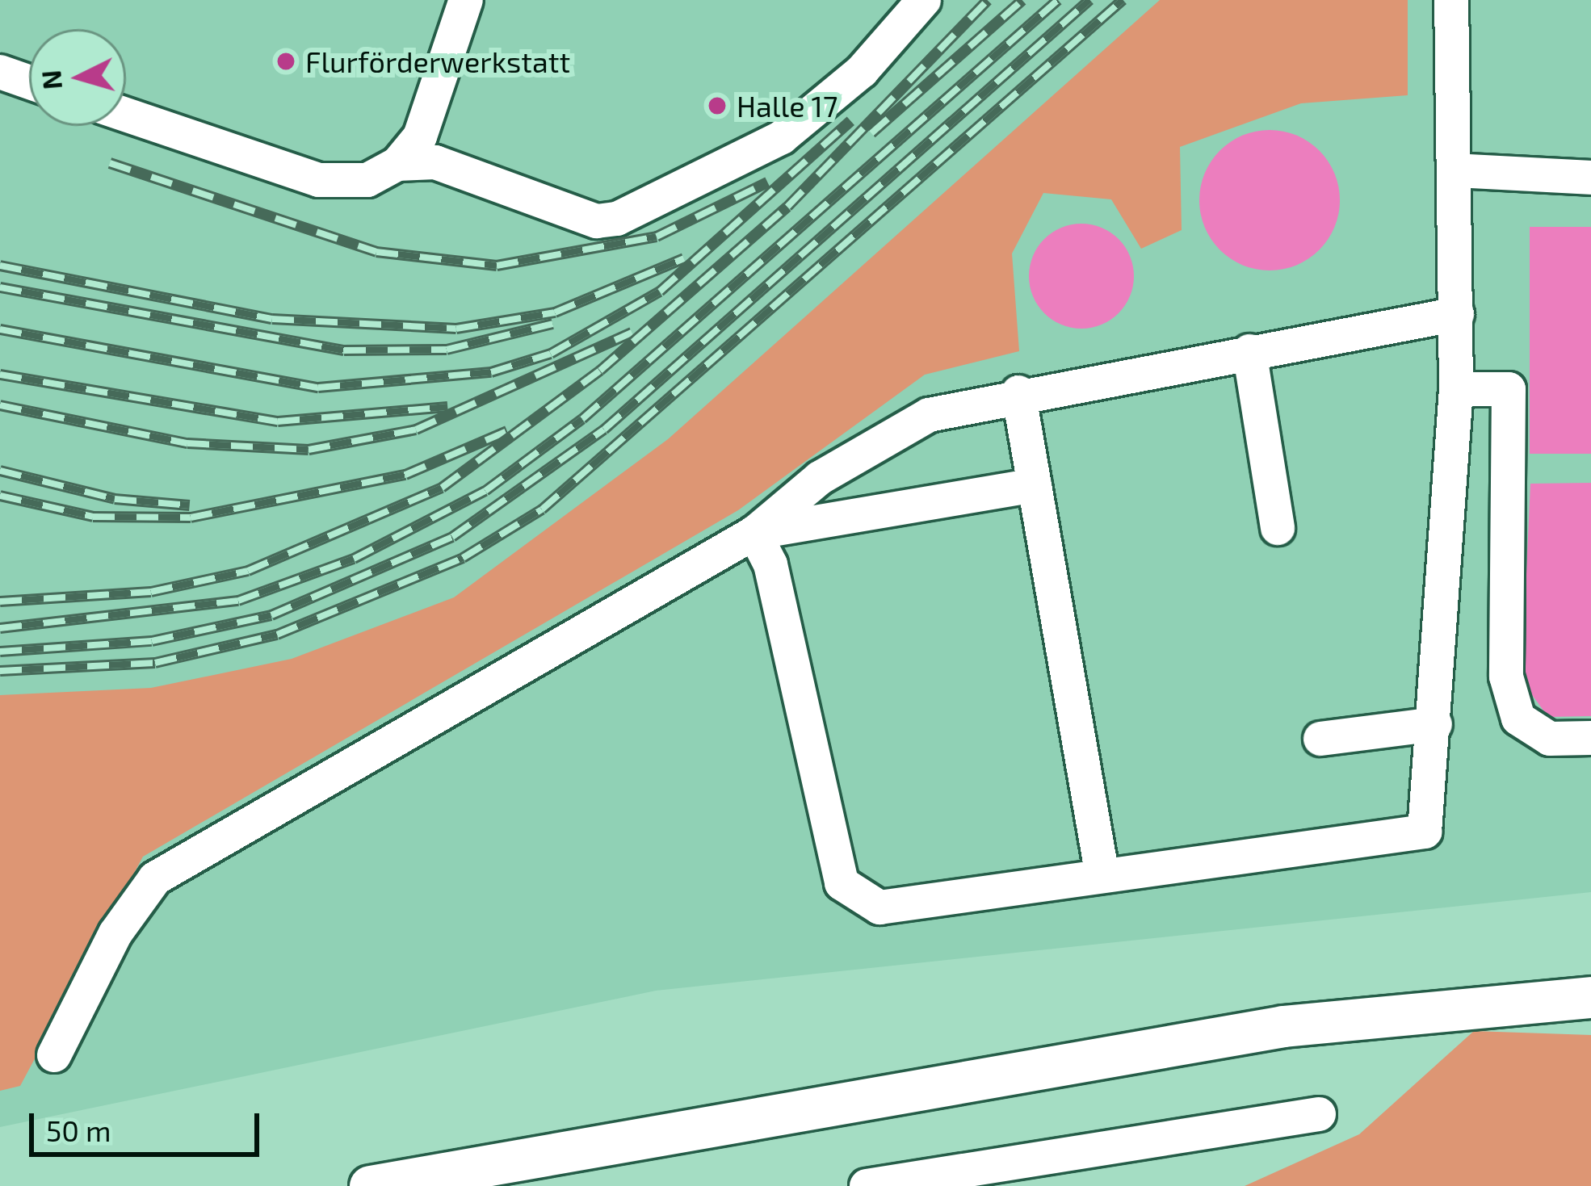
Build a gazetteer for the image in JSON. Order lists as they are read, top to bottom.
{
  "places": ["Flurförderwerkstatt", "Halle 17"],
  "scale_bar": "50 m",
  "north": "left"
}
